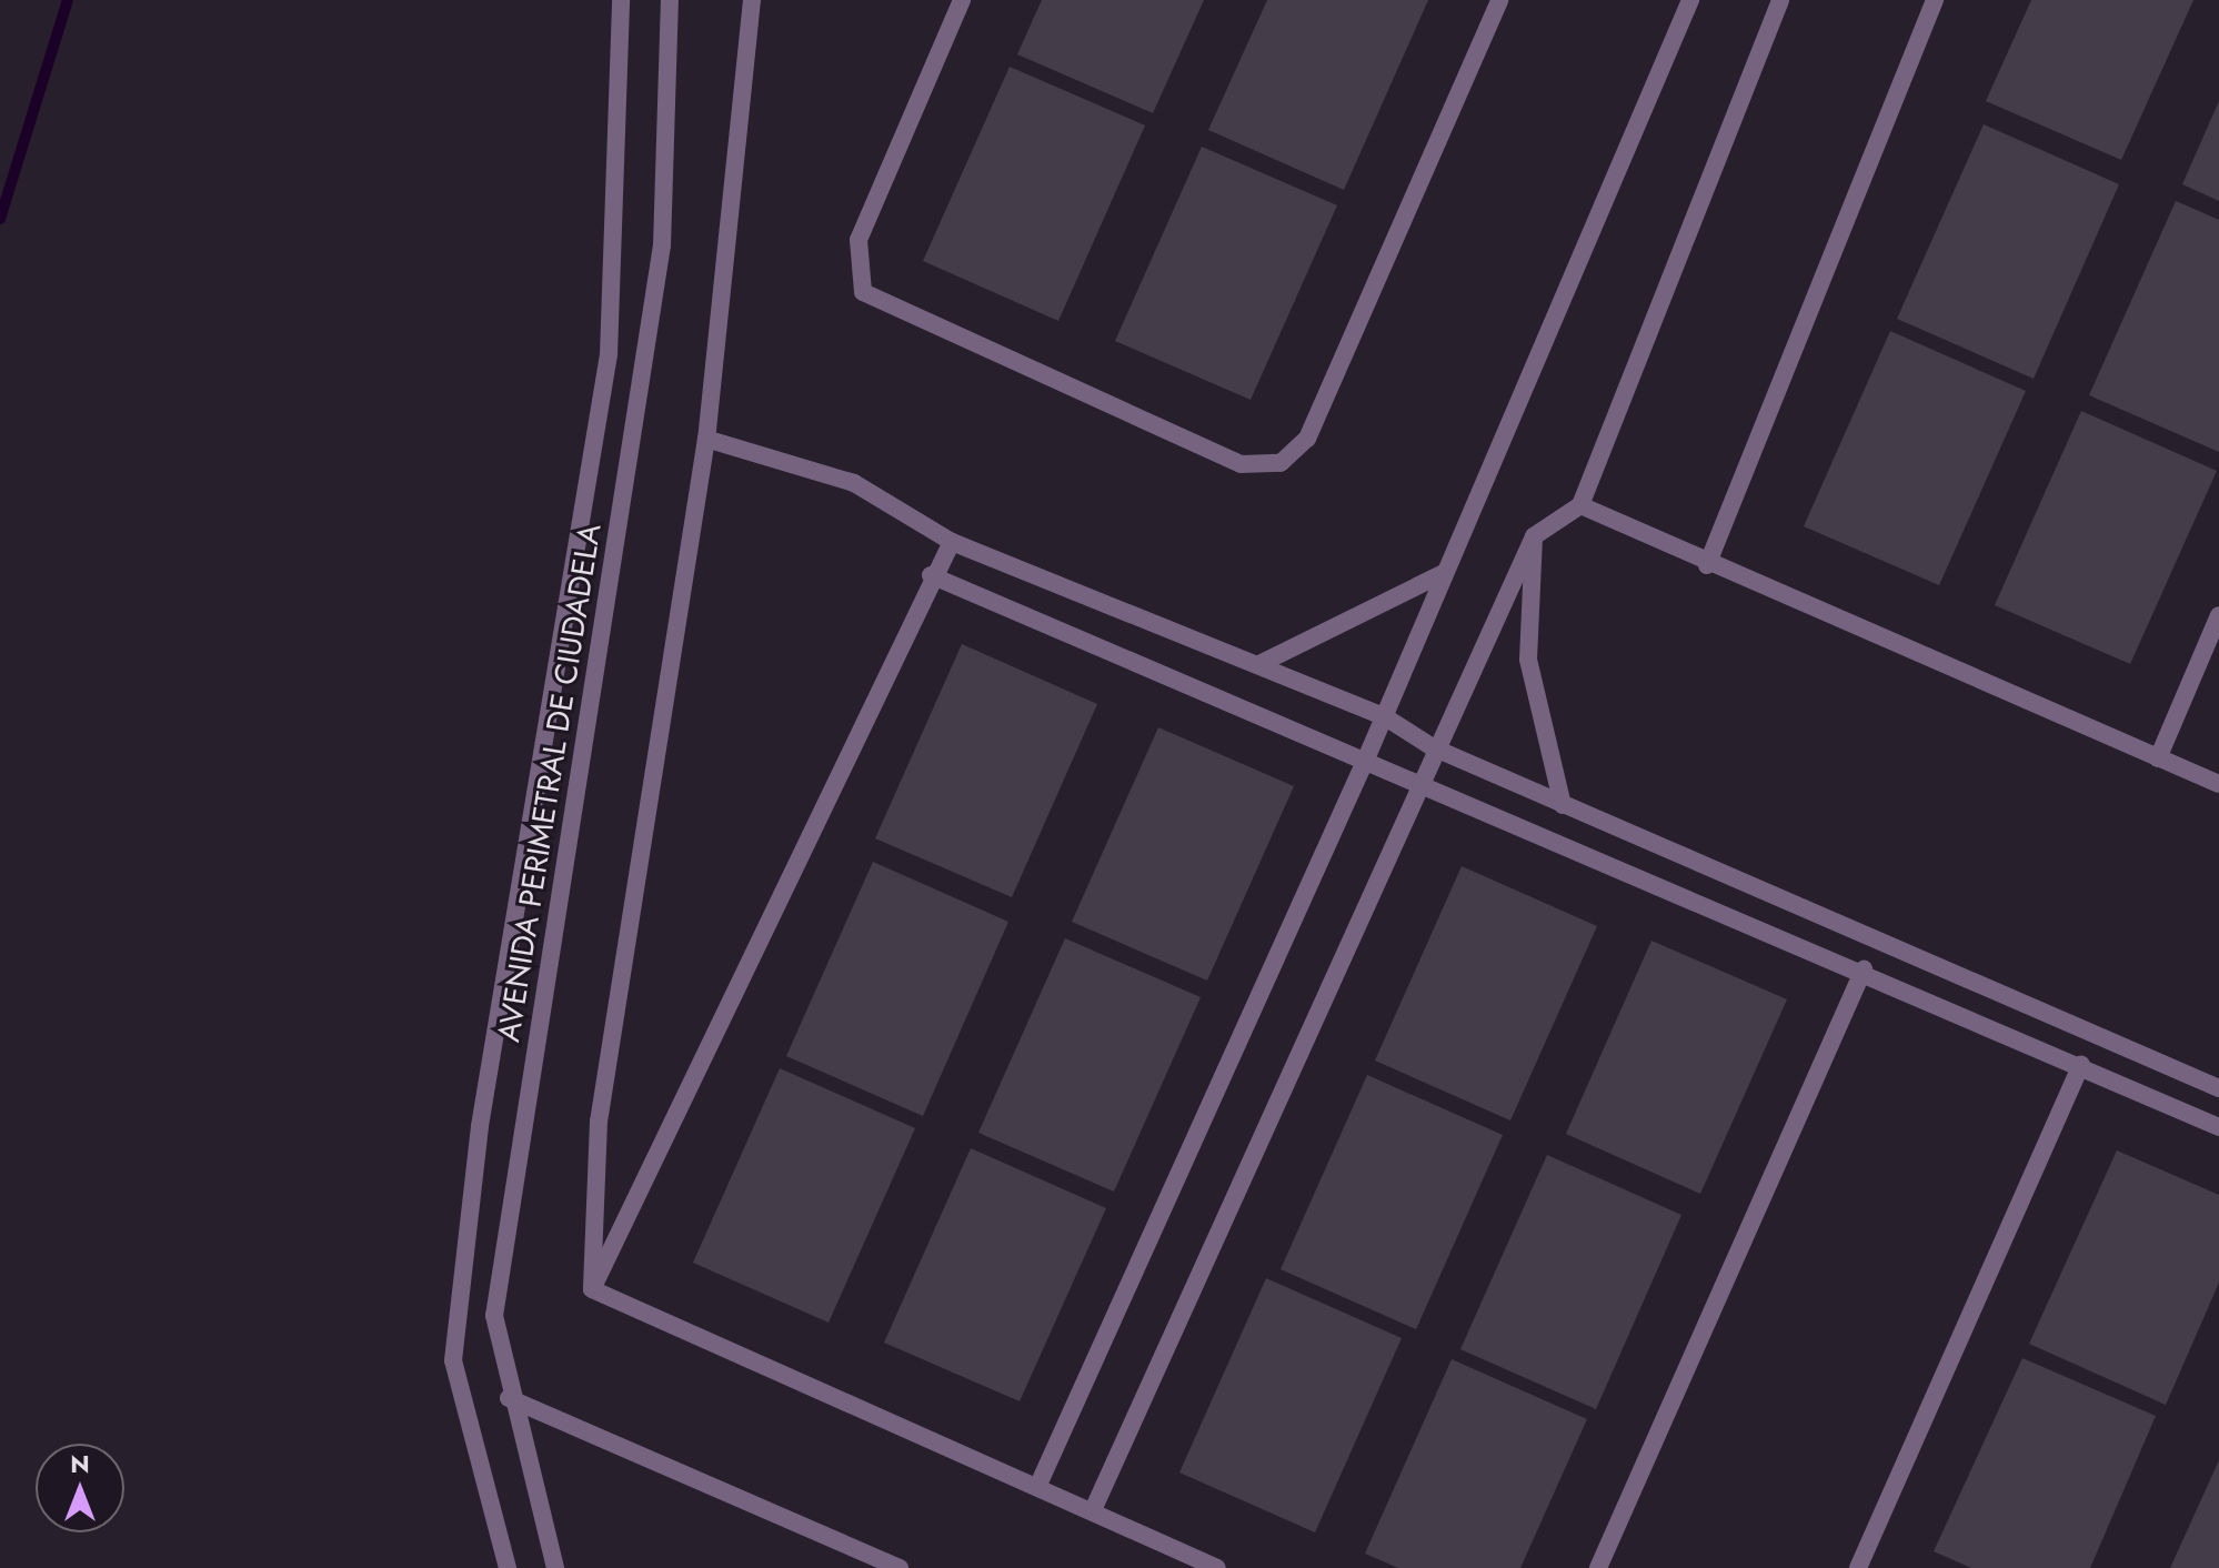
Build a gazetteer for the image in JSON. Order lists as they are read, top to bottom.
{
  "streets": {
    "street": ["AVENIDA PERIMETRAL DE CIUDADELA"]
  },
  "north": "top"
}
